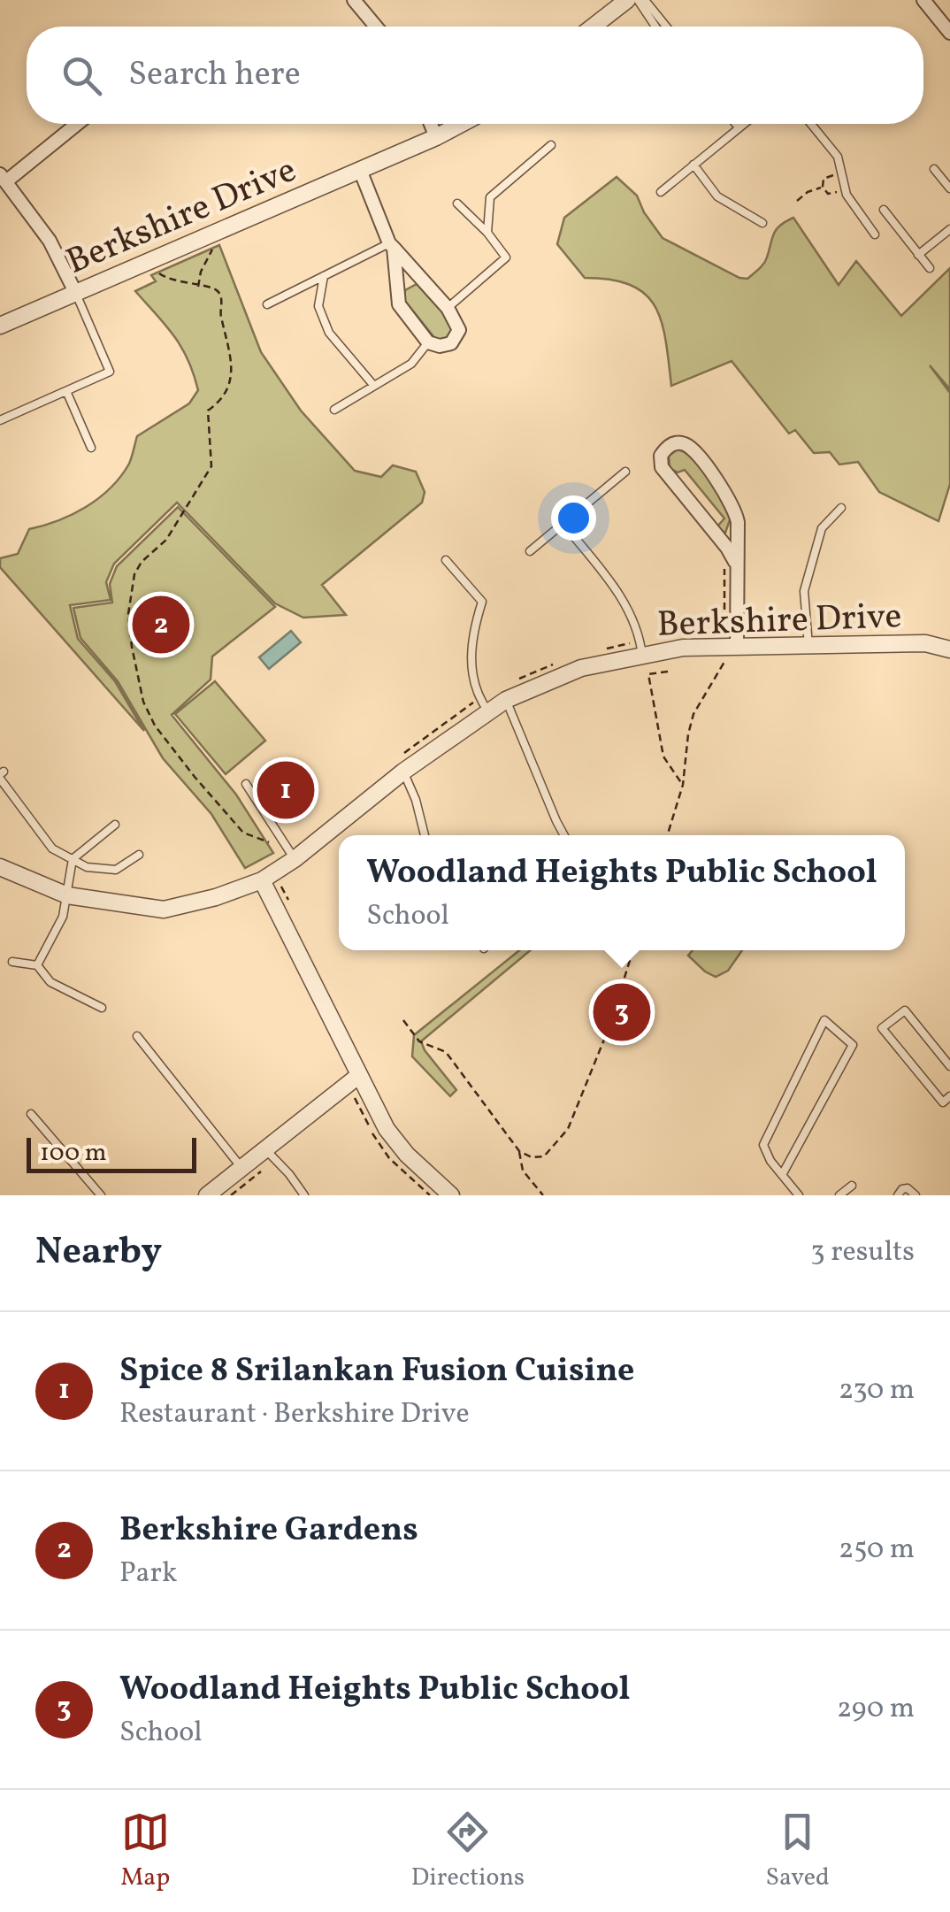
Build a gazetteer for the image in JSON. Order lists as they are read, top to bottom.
{
  "streets": {
    "street": ["Berkshire Drive"]
  },
  "scale_bar": "100 m",
  "page": {
    "search": "Search here",
    "pins": ["2", "1", "3"],
    "popup": ["Woodland Heights Public School", "School"],
    "scale": "100 m",
    "heading": ["Nearby", "3 results"],
    "list": [
      {
        "mark": "1",
        "name": "Spice 8 Srilankan Fusion Cuisine",
        "note": "Restaurant · Berkshire Drive",
        "value": "230 m"
      },
      {
        "mark": "2",
        "name": "Berkshire Gardens",
        "note": "Park",
        "value": "250 m"
      },
      {
        "mark": "3",
        "name": "Woodland Heights Public School",
        "note": "School",
        "value": "290 m"
      }
    ],
    "nav": ["Map", "Directions", "Saved"]
  }
}
